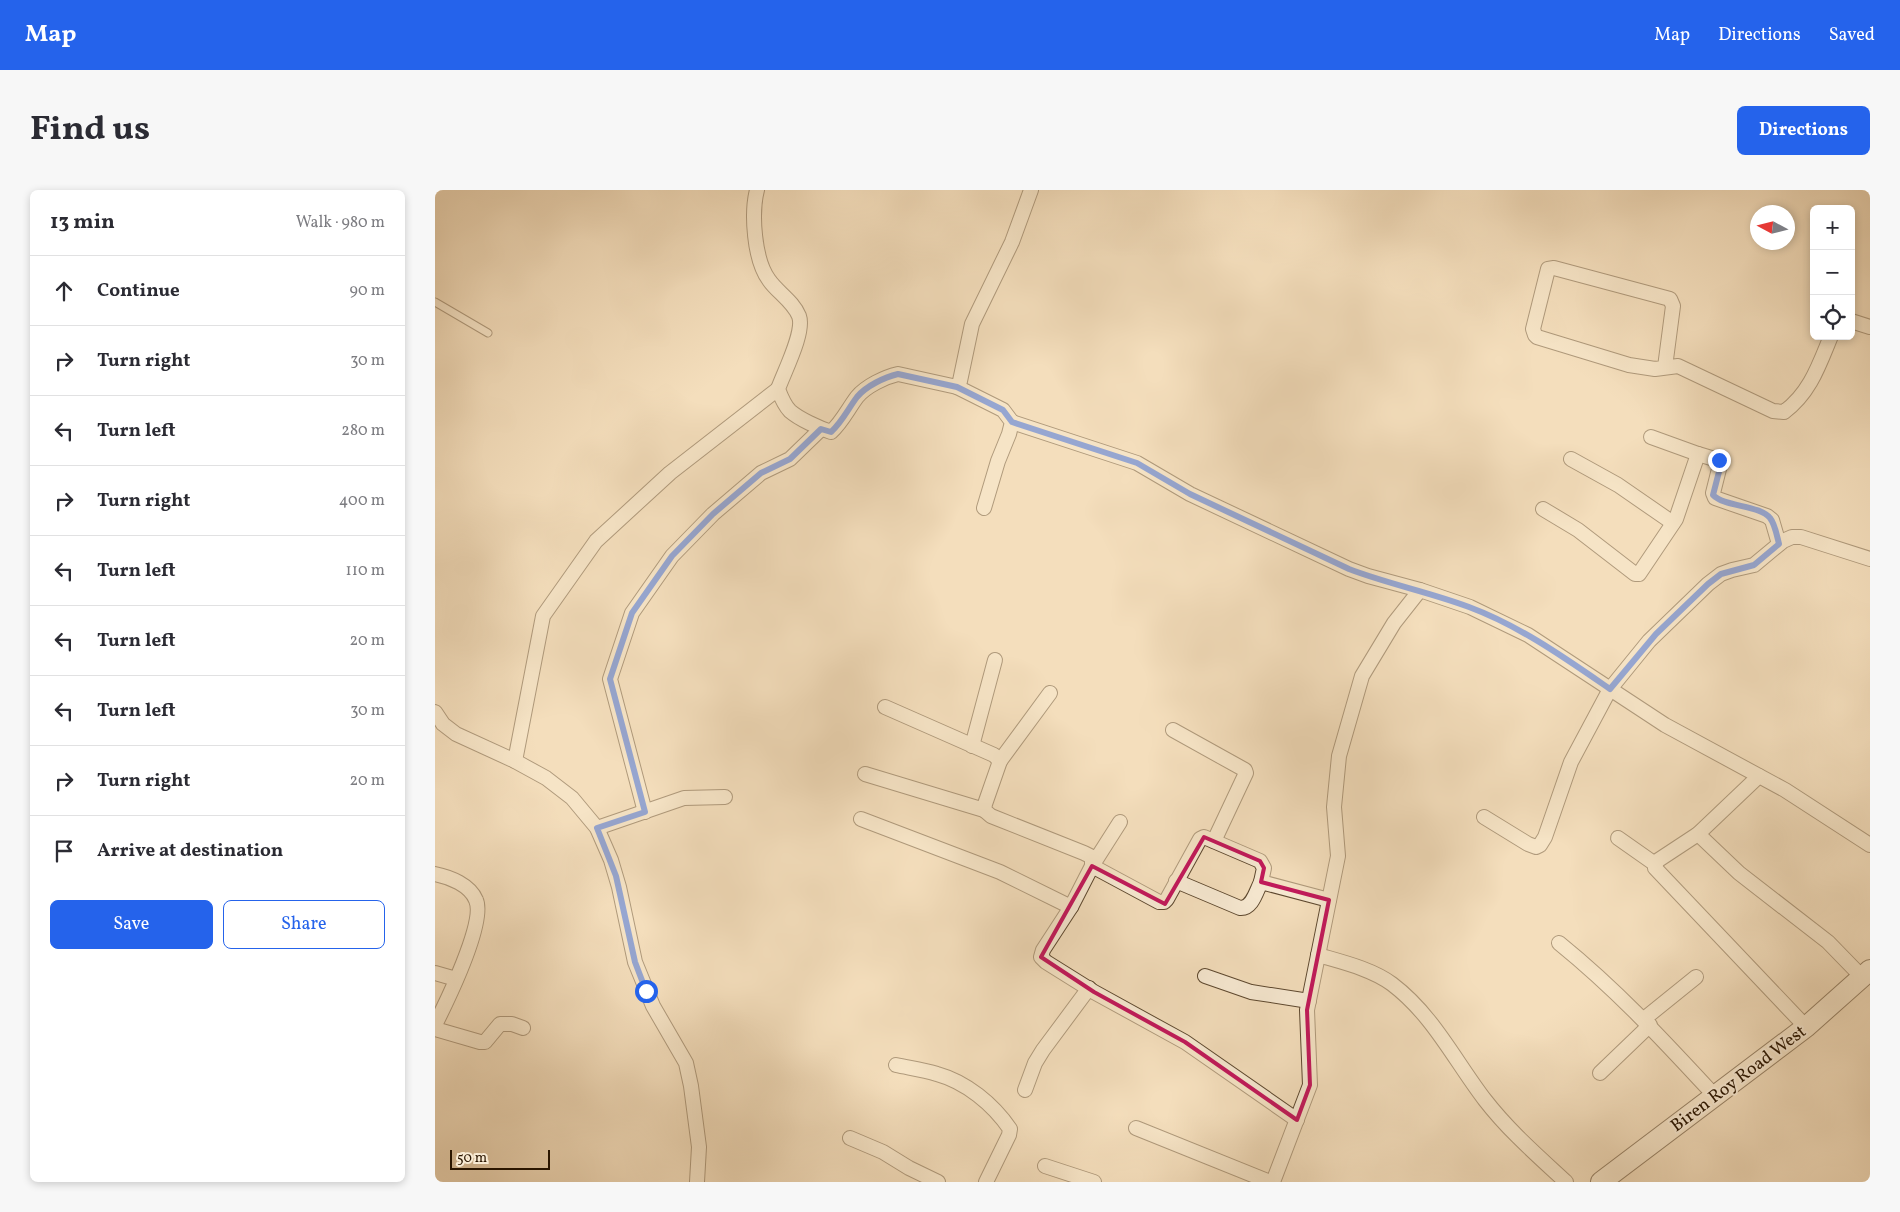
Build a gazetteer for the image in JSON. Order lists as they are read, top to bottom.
{
  "streets": {
    "main road": ["Biren Roy Road West"]
  },
  "scale_bar": "50 m",
  "north": "left",
  "page": {
    "header": "Map",
    "nav": ["Map", "Directions", "Saved"],
    "title": "Find us",
    "buttons": [
      "Directions",
      ["Save", "Share"]
    ],
    "heading": ["13 min", "Walk · 980 m"],
    "map_buttons": ["+", "−"],
    "list": [
      ["Continue", "90 m"],
      ["Turn right", "30 m"],
      ["Turn left", "280 m"],
      ["Turn right", "400 m"],
      ["Turn left", "110 m"],
      ["Turn left", "20 m"],
      ["Turn left", "30 m"],
      ["Turn right", "20 m"],
      "Arrive at destination"
    ],
    "scale": "50 m"
  }
}
